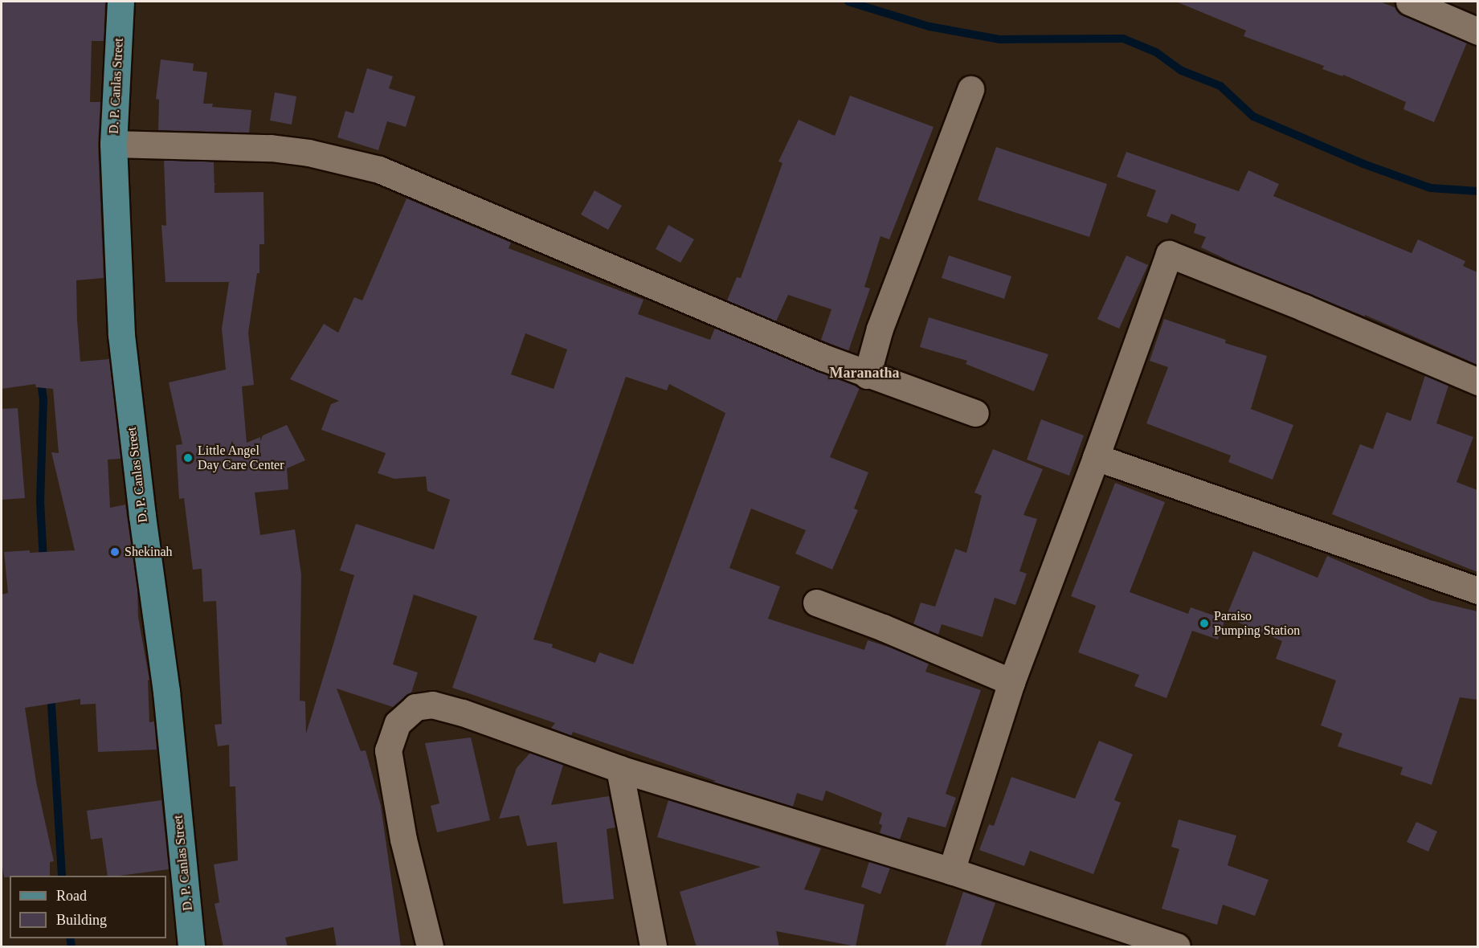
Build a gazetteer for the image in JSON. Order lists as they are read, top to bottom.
{
  "streets": {
    "main road": ["D. P. Canlas Street"]
  },
  "districts": ["Maranatha"],
  "places": ["Little Angel Day Care Center", "Shekinah", "Paraiso Pumping Station"],
  "legend": ["Road", "Building"]
}
